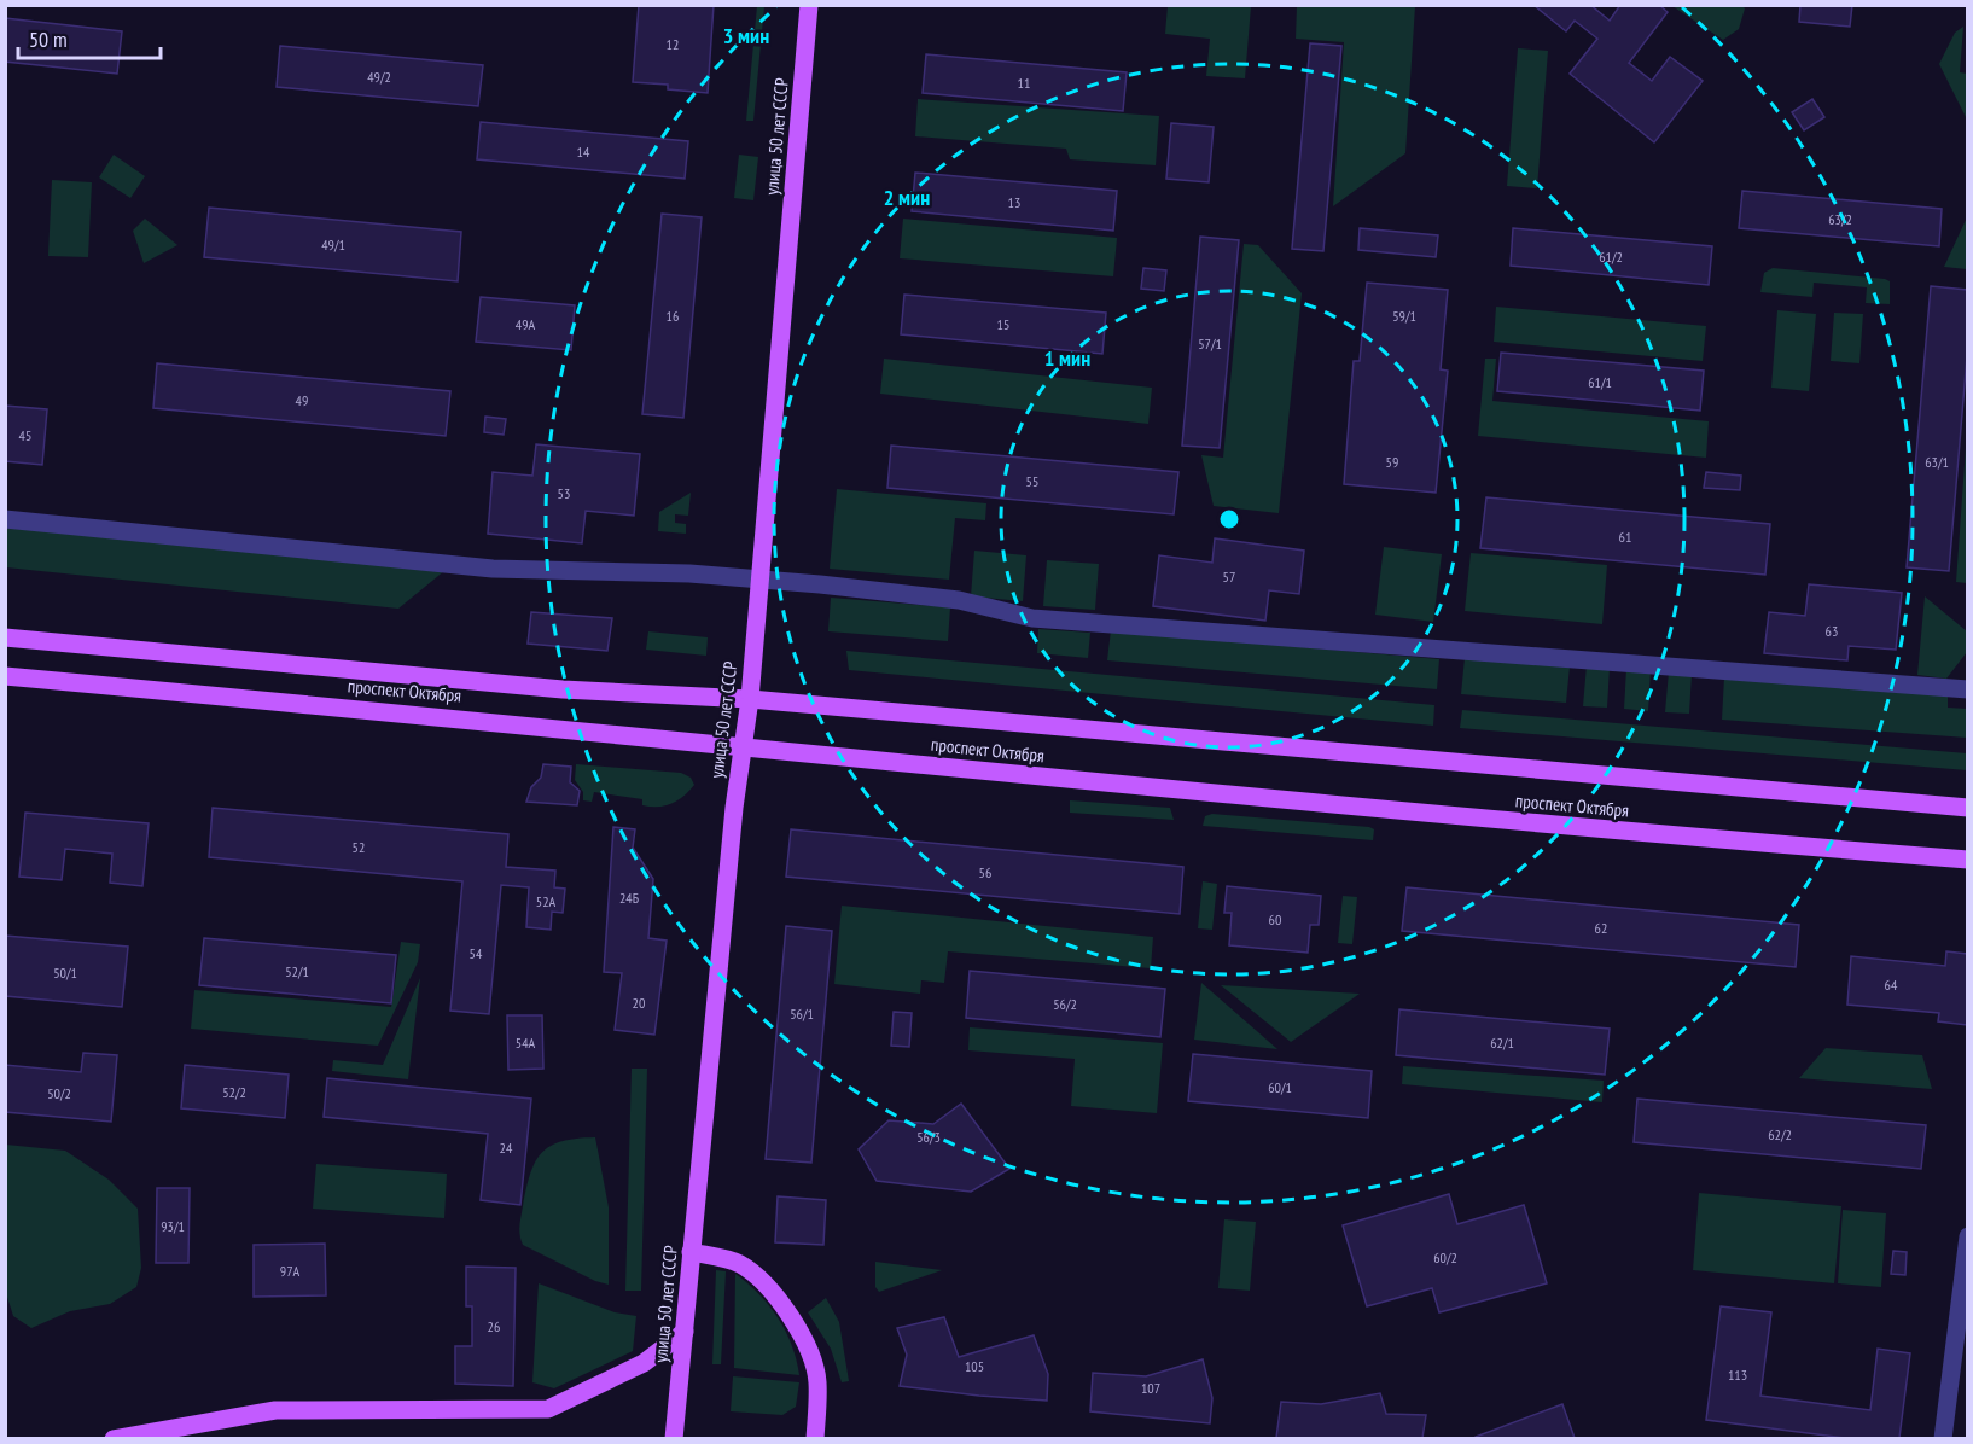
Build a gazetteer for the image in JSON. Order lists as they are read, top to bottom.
{
  "streets": {
    "main road": ["улица 50 лет СССР", "проспект Октября"]
  },
  "crossings": [
    ["улица 50 лет СССР", "проспект Октября"]
  ],
  "house_numbers": [
    "12",
    "49/2",
    "11",
    "14",
    "13",
    "63/2",
    "49/1",
    "61/2",
    "16",
    "59/1",
    "49А",
    "15",
    "57/1",
    "61/1",
    "49",
    "45",
    "59",
    "63/1",
    "55",
    "53",
    "61",
    "57",
    "63",
    "52",
    "56",
    "24Б",
    "52А",
    "60",
    "62",
    "54",
    "52/1",
    "50/1",
    "64",
    "20",
    "56/2",
    "56/1",
    "54А",
    "62/1",
    "60/1",
    "52/2",
    "50/2",
    "62/2",
    "56/3",
    "24",
    "93/1",
    "60/2",
    "97А",
    "26",
    "105",
    "113",
    "107"
  ],
  "scale_bar": "50 m",
  "rings": ["3 мин", "2 мин", "1 мин"]
}
